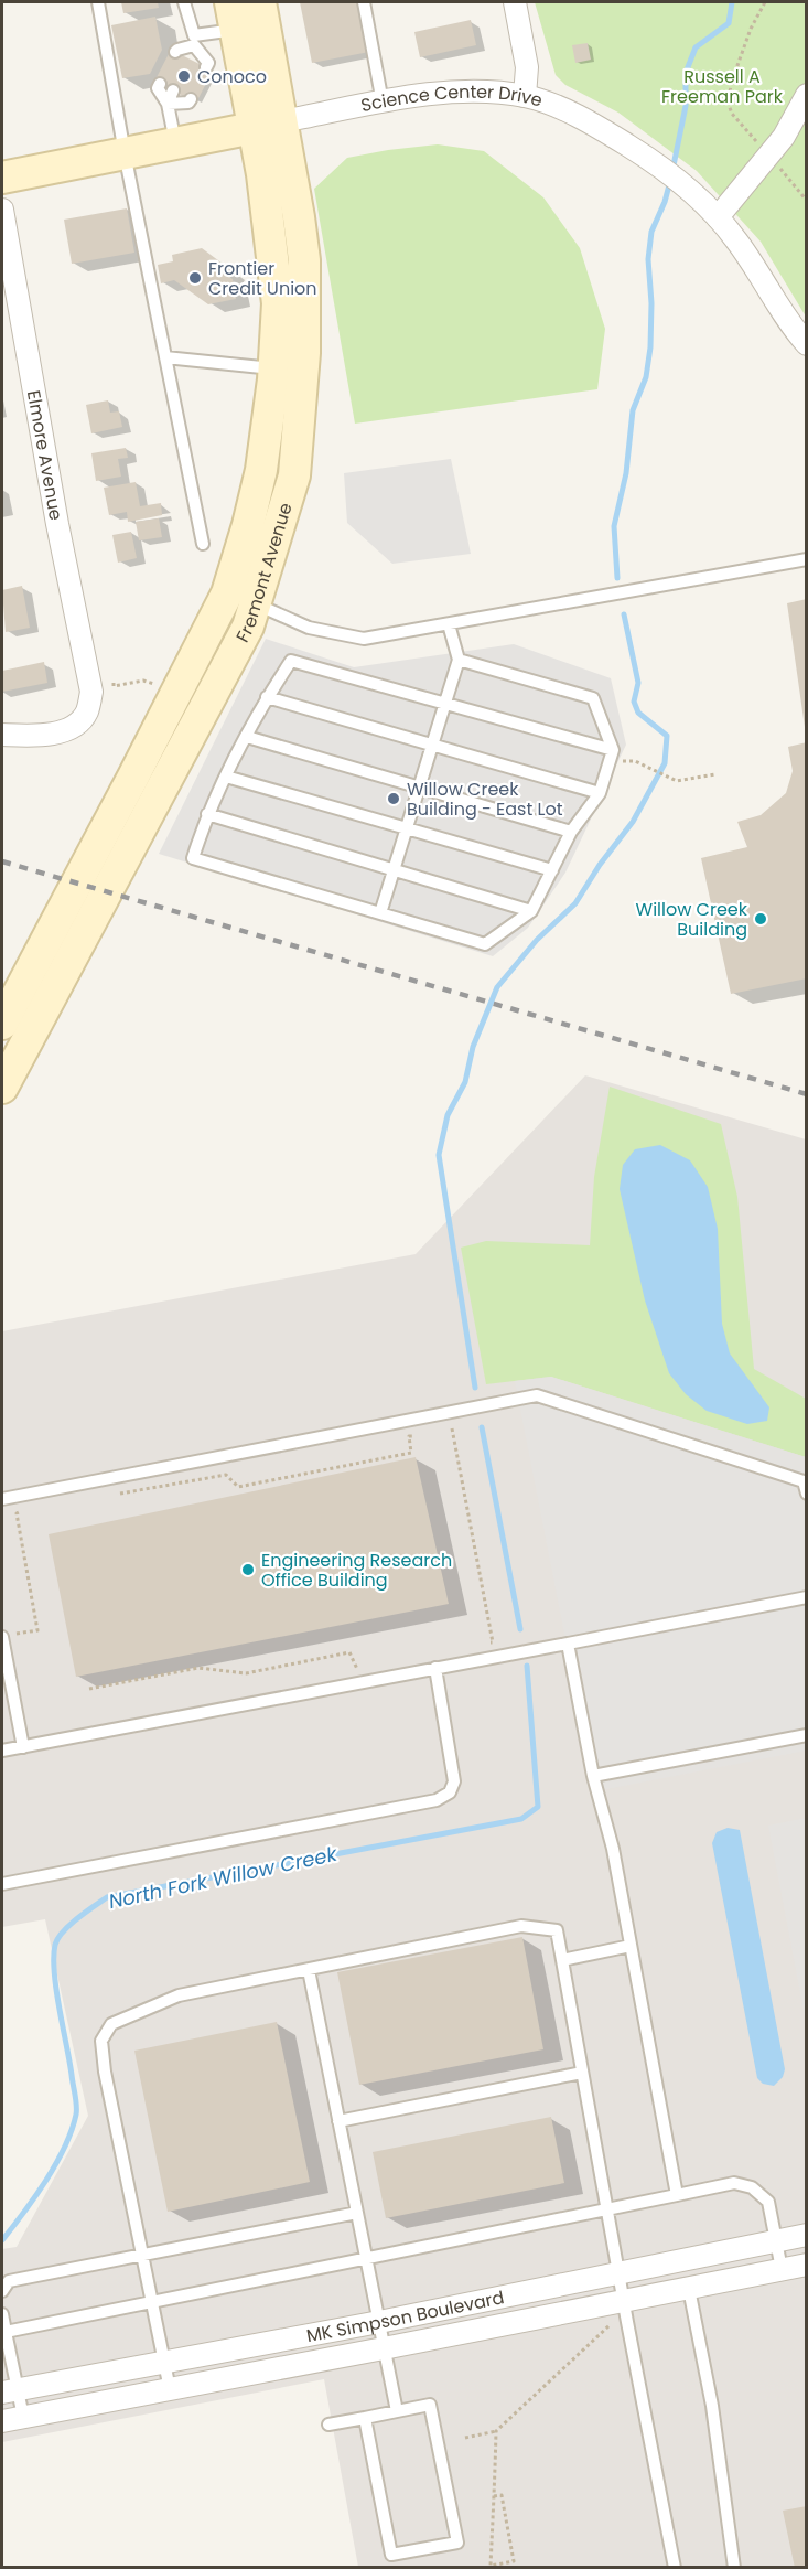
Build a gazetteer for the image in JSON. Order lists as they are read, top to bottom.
{
  "streets": {
    "street": [
      "Science Center Drive",
      "Elmore Avenue",
      "Fremont Avenue",
      "MK Simpson Boulevard"
    ]
  },
  "crossings": [
    ["Science Center Drive", "Fremont Avenue"]
  ],
  "water": ["North Fork Willow Creek"],
  "parks": ["Russell A Freeman Park"],
  "places": [
    "Conoco",
    "Frontier Credit Union",
    "Willow Creek Building - East Lot",
    "Willow Creek Building",
    "Engineering Research Office Building"
  ]
}
